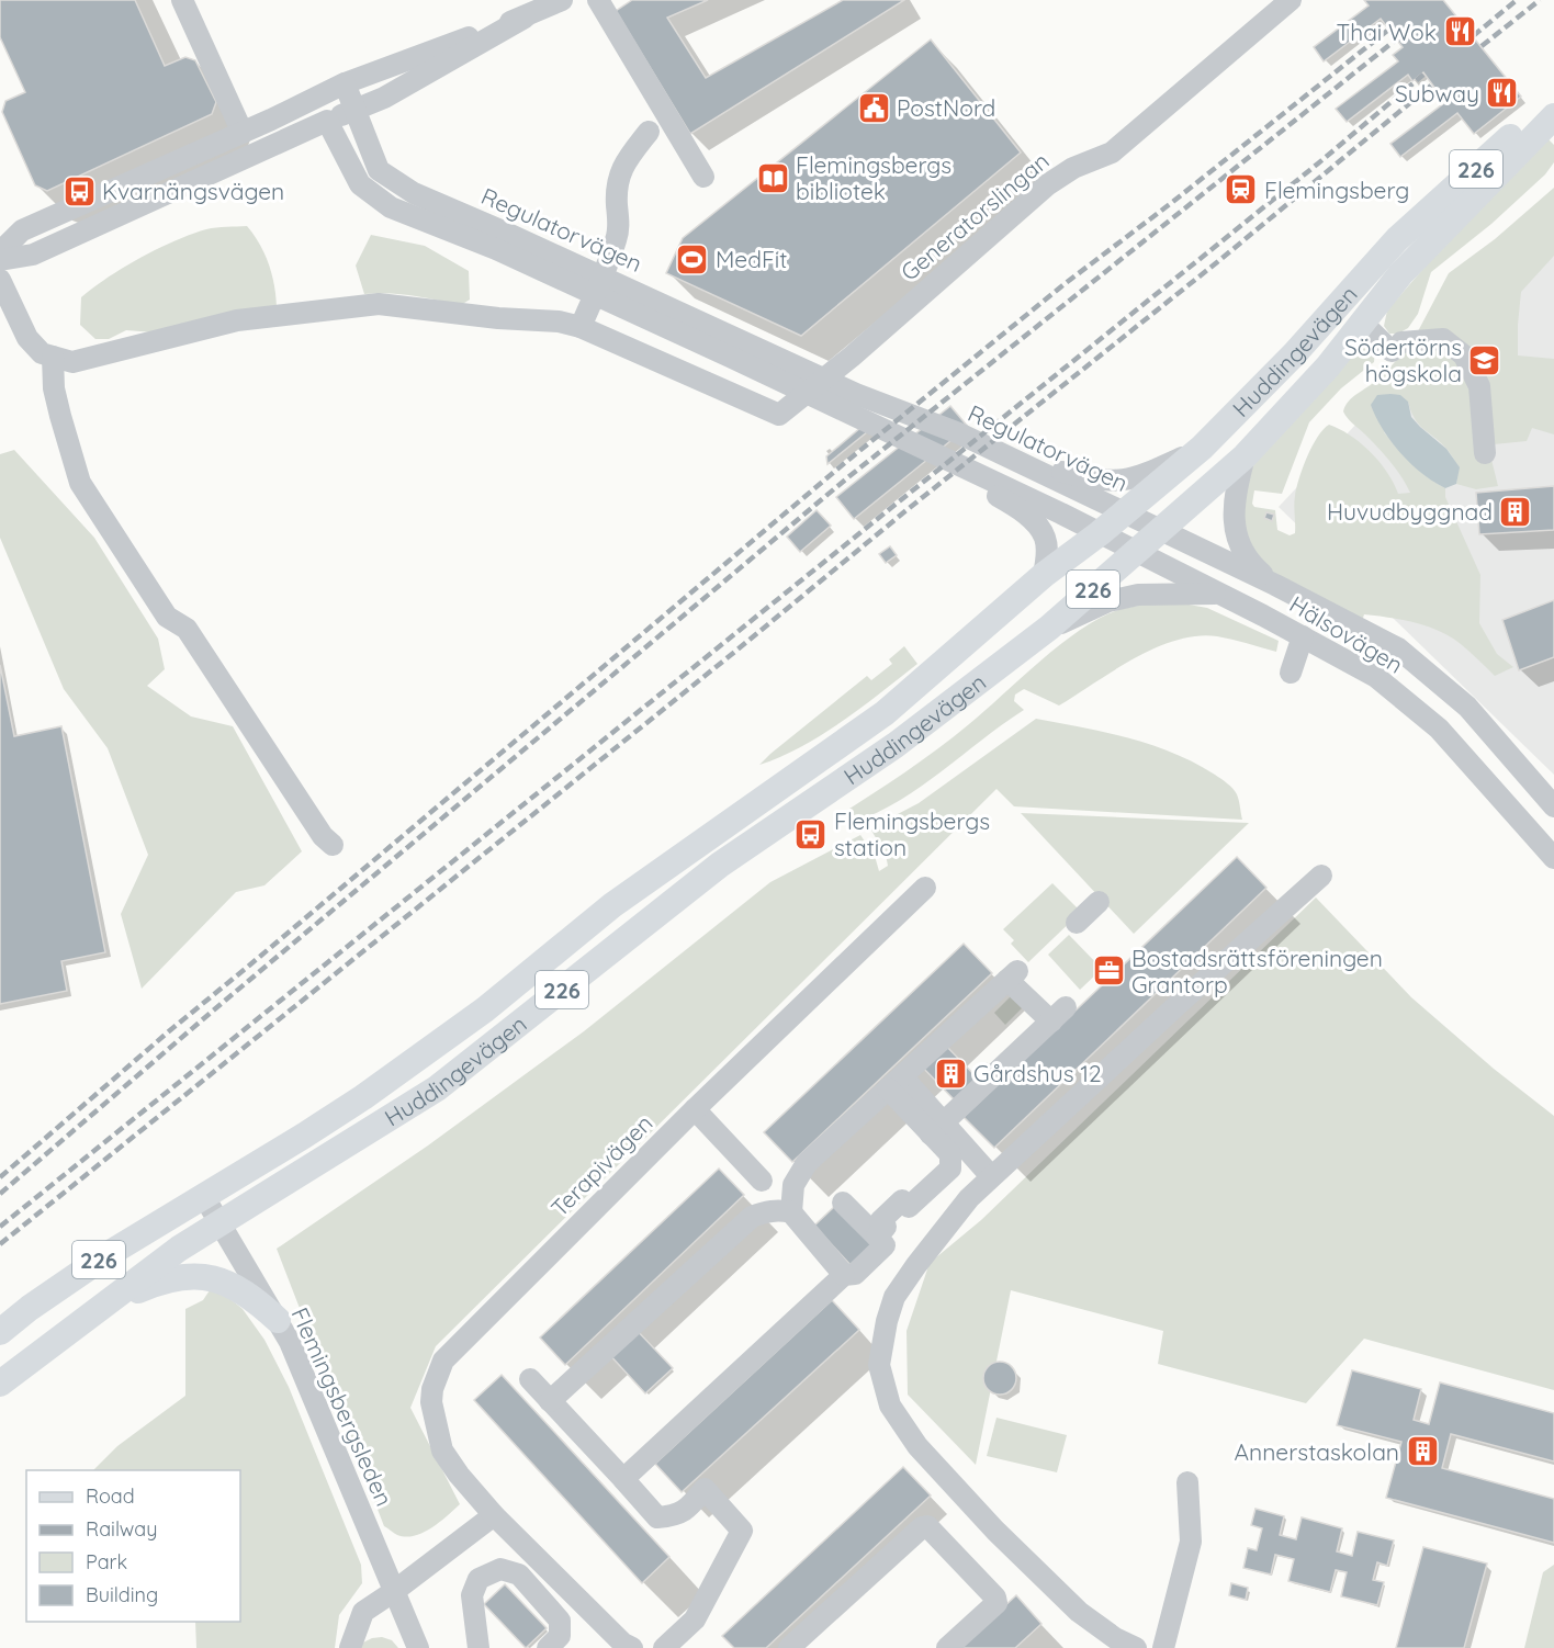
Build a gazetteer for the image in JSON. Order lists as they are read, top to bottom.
{
  "streets": {
    "main road": ["226", "Huddingevägen"],
    "street": [
      "Generatorslingan",
      "Regulatorvägen",
      "Hälsovägen",
      "Terapivägen",
      "Flemingsbergsleden"
    ]
  },
  "crossings": [
    ["Regulatorvägen", "Huddingevägen"],
    ["Regulatorvägen", "Hälsovägen"],
    ["Huddingevägen", "Hälsovägen"],
    ["Huddingevägen", "Flemingsbergsleden"]
  ],
  "places": {
    "restaurant": ["Thai Wok", "Subway"],
    "public building": ["PostNord"],
    "library": ["Flemingsbergs bibliotek"],
    "station": ["Flemingsberg"],
    "bus stop": ["Kvarnängsvägen", "Flemingsbergs station"],
    "sports": ["MedFit"],
    "school or university": ["Södertörns högskola"],
    "building": ["Huvudbyggnad", "Gårdshus 12", "Annerstaskolan"],
    "office": ["Bostadsrättsföreningen Grantorp"]
  },
  "legend": [
    "Road",
    "Railway",
    "Park",
    "Building"
  ]
}
